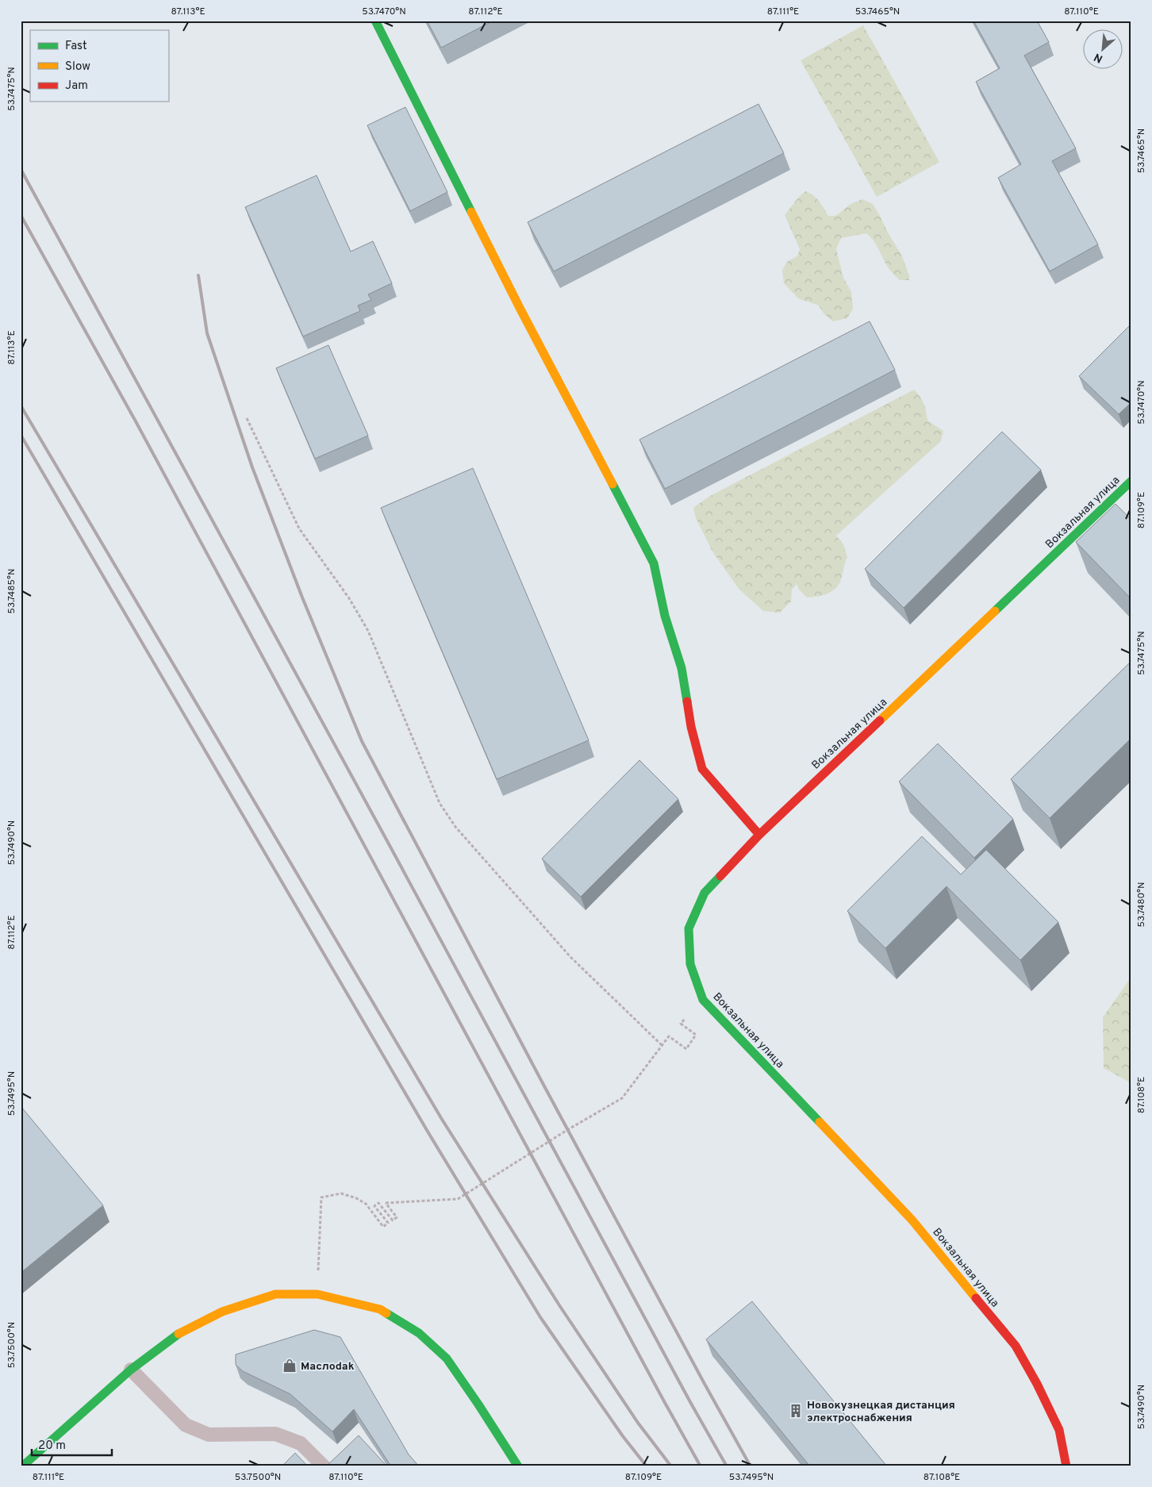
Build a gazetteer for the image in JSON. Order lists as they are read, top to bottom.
{
  "streets": {
    "main road": ["Вокзальная улица"]
  },
  "places": {
    "shop": ["Mаслоdak"],
    "building": ["Новокузнецкая дистанция электроснабжения"]
  },
  "legend": ["Fast", "Slow", "Jam"],
  "scale_bar": "20 m",
  "north": "bottom left",
  "coordinates": [
    "87.113°E",
    "53.7470°N",
    "87.112°E",
    "87.111°E",
    "53.7465°N",
    "87.110°E",
    "53.7475°N",
    "87.109°E",
    "53.7485°N",
    "53.7490°N",
    "53.7480°N",
    "53.7495°N",
    "87.108°E",
    "53.7500°N"
  ]
}
